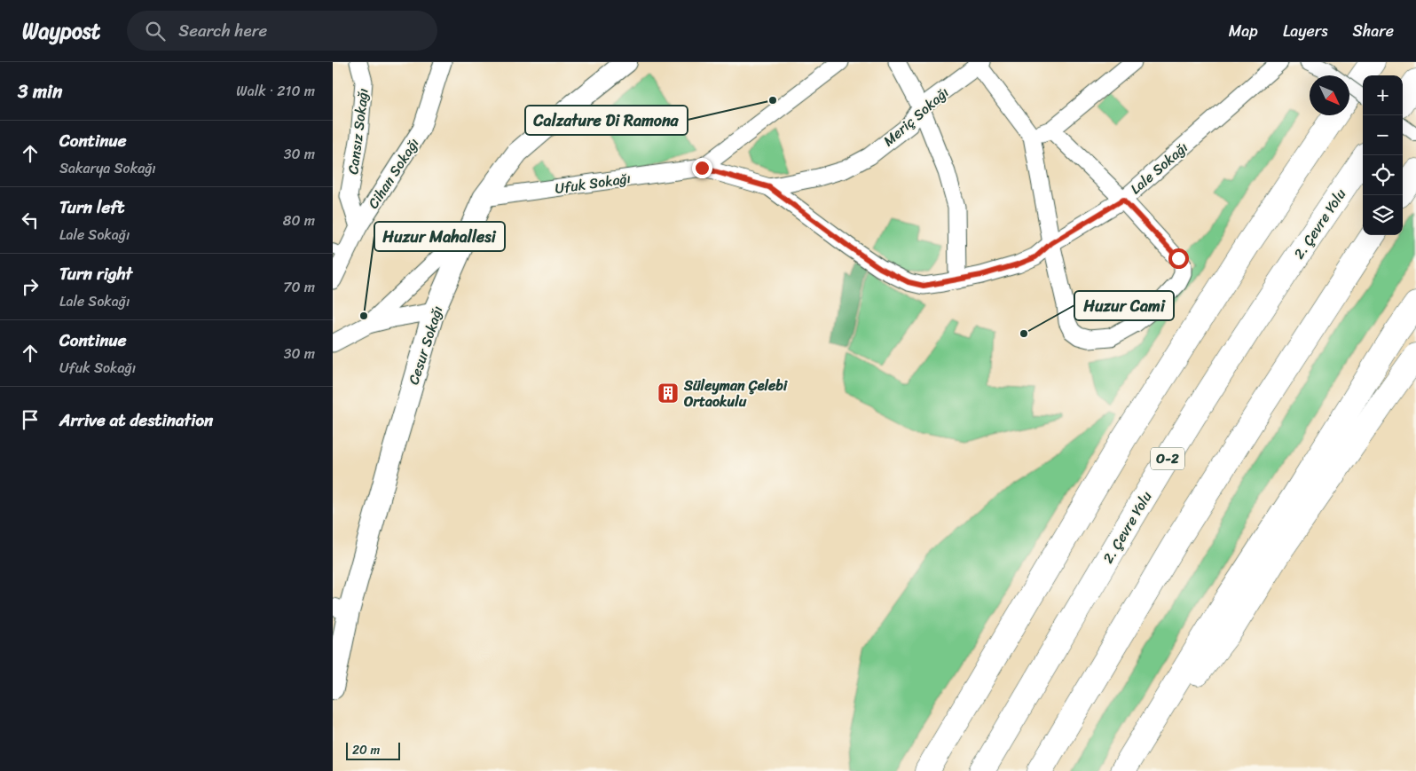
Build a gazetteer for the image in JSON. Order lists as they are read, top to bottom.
{
  "streets": {
    "highway": ["2. Çevre Yolu", "O-2"],
    "street": [
      "Meriç Sokağı",
      "Cansız Sokağı",
      "Lale Sokağı",
      "Cihan Sokağı",
      "Ufuk Sokağı",
      "Cesur Sokağı"
    ]
  },
  "crossings": [
    ["Meriç Sokağı", "Lale Sokağı"],
    ["Meriç Sokağı", "Ufuk Sokağı"],
    ["Cansız Sokağı", "Cihan Sokağı"],
    ["Lale Sokağı", "Ufuk Sokağı"],
    ["Ufuk Sokağı", "Cesur Sokağı"]
  ],
  "places": {
    "other": ["Calzature Di Ramona", "Huzur Mahallesi", "Huzur Cami"],
    "building": ["Süleyman Çelebi Ortaokulu"]
  },
  "scale_bar": "20 m",
  "north": "bottom right",
  "page": {
    "header": "Waypost",
    "search": "Search here",
    "nav": ["Map", "Layers", "Share"],
    "heading": ["3 min", "Walk · 210 m"],
    "map_buttons": ["+", "−"],
    "list": [
      ["Continue", "Sakarya Sokağı", "30 m"],
      ["Turn left", "Lale Sokağı", "80 m"],
      ["Turn right", "Lale Sokağı", "70 m"],
      ["Continue", "Ufuk Sokağı", "30 m"],
      "Arrive at destination"
    ],
    "scale": "20 m"
  }
}
